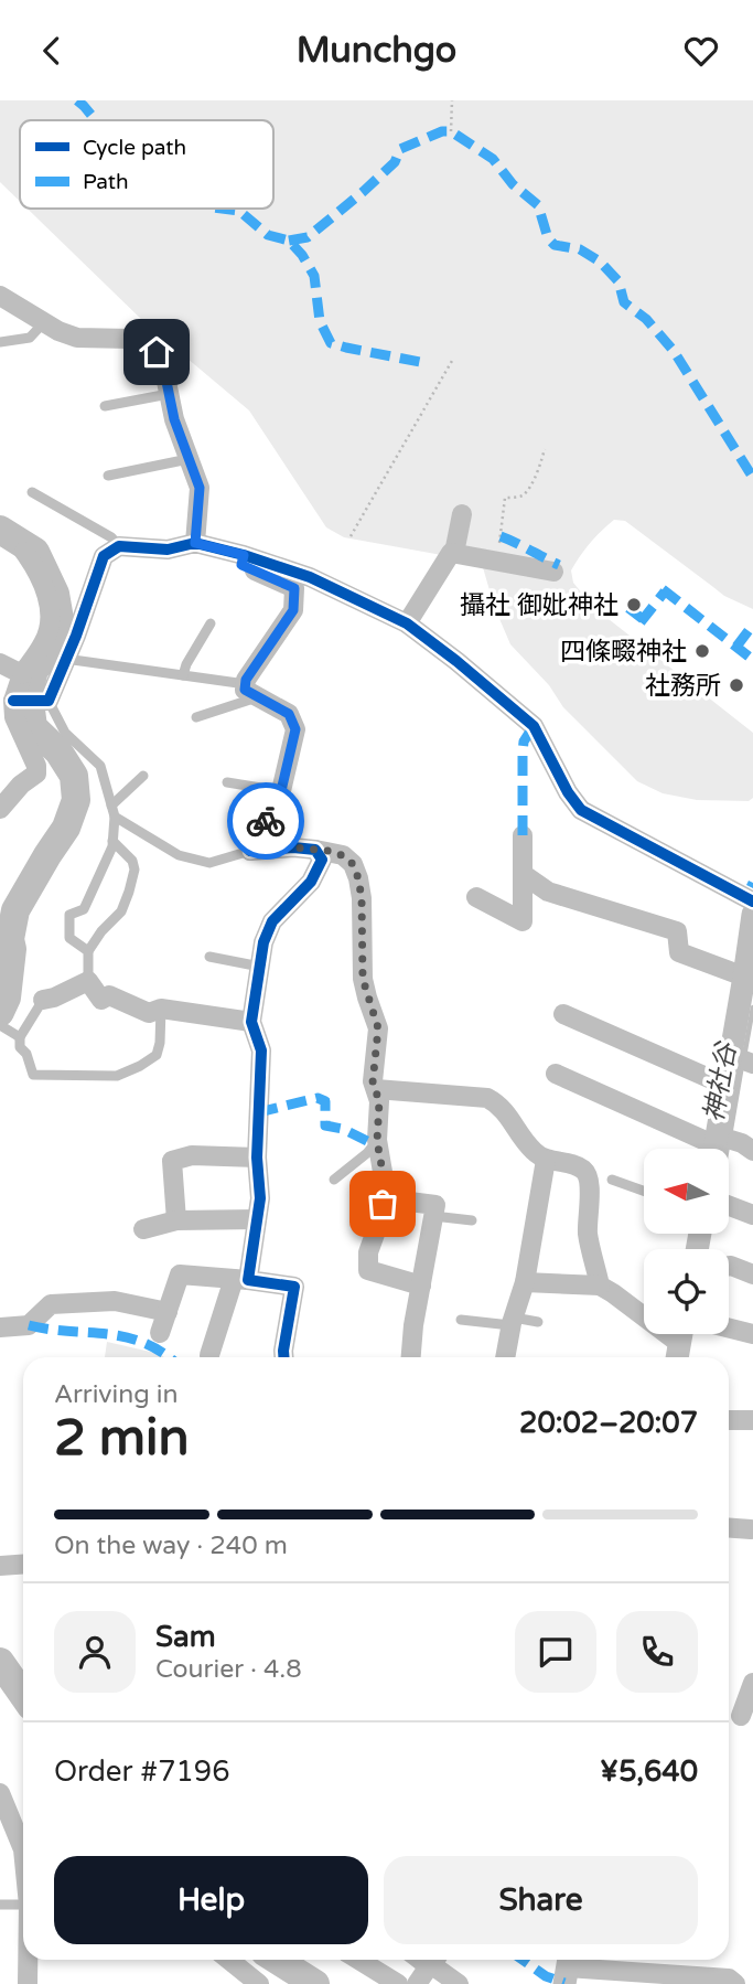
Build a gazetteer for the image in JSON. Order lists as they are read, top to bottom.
{
  "water": ["神社谷"],
  "places": ["攝社 御妣神社", "四條畷神社", "社務所"],
  "legend": ["Cycle path", "Path"],
  "north": "left",
  "page": {
    "header": "Munchgo",
    "heading": ["2 min", "Arriving in", "20:02–20:07"],
    "panel": [
      "Sam",
      "Courier · 4.8",
      "Order #7196",
      "¥5,640"
    ],
    "bar": "On the way · 240 m",
    "buttons": ["Help", "Share"]
  }
}
